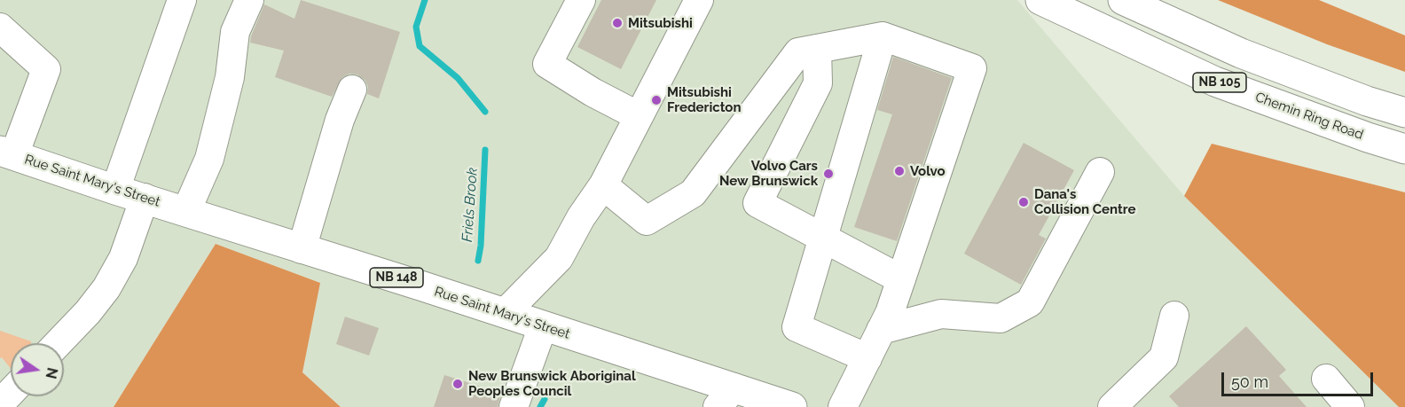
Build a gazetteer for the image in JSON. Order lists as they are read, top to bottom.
{
  "streets": {
    "main road": [
      "NB 105",
      "Chemin Ring Road",
      "Rue Saint Mary's Street",
      "NB 148"
    ]
  },
  "water": ["Friels Brook"],
  "places": [
    "Mitsubishi",
    "Mitsubishi Fredericton",
    "Volvo",
    "Volvo Cars New Brunswick",
    "Dana's Collision Centre",
    "New Brunswick Aboriginal Peoples Council"
  ],
  "scale_bar": "50 m",
  "north": "right"
}
